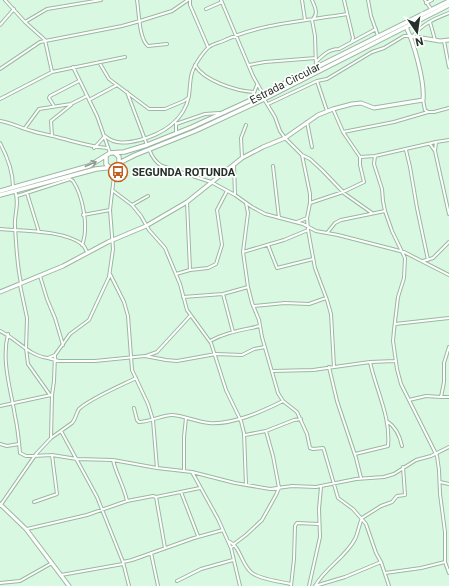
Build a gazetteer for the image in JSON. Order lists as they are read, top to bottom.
{
  "streets": {
    "main road": ["Estrada Circular"]
  },
  "places": {
    "bus stop": ["SEGUNDA ROTUNDA"]
  },
  "north": "bottom"
}
